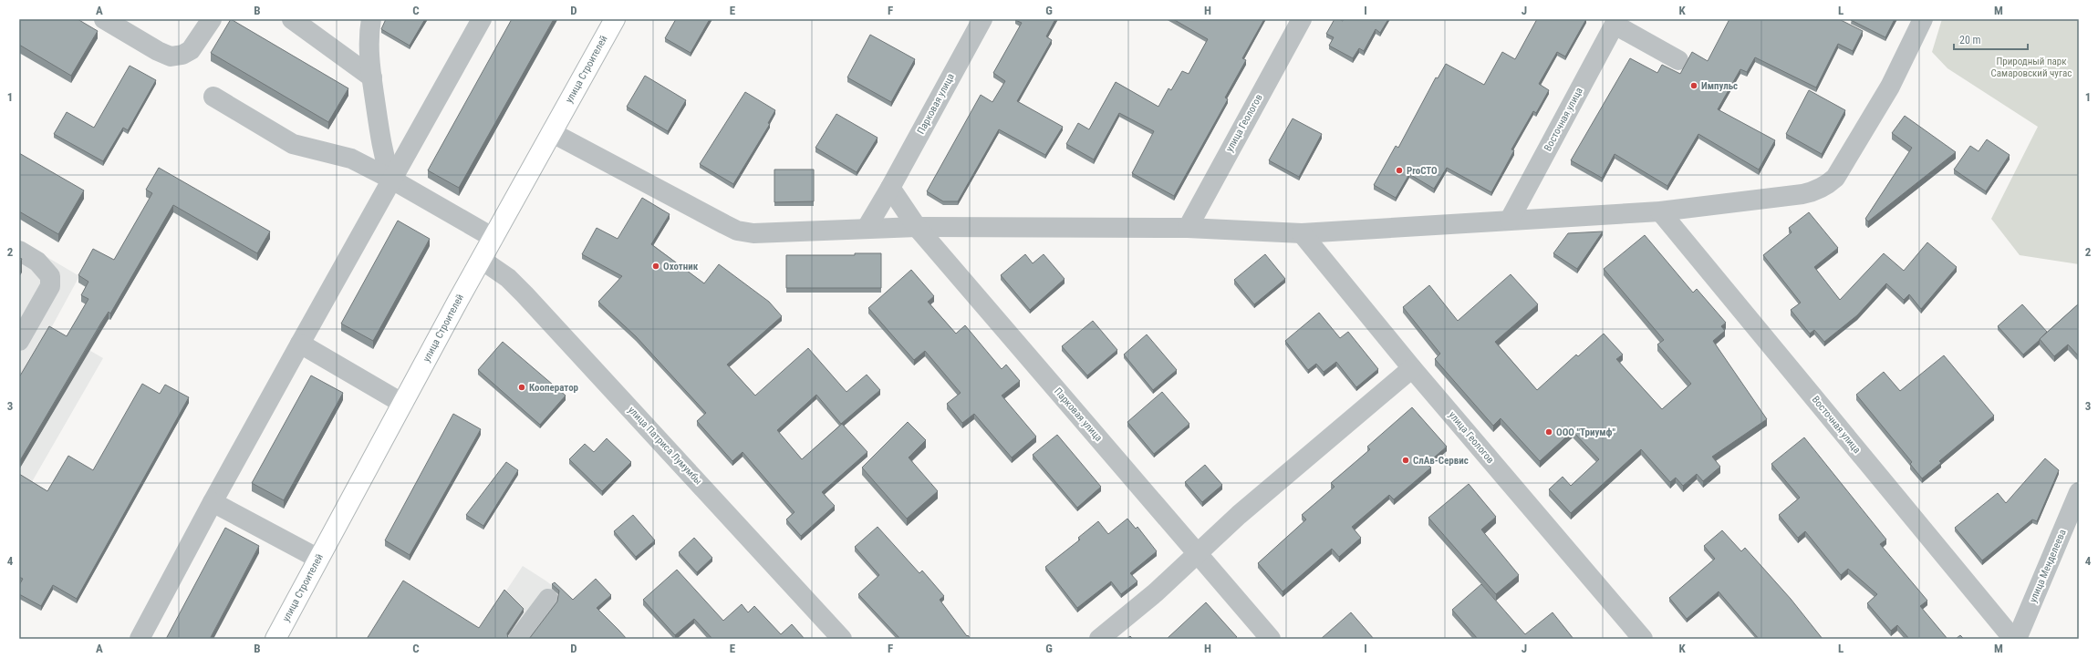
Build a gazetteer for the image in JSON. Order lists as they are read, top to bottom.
{
  "streets": {
    "main road": ["улица Строителей"],
    "street": [
      "Парковая улица",
      "Восточная улица",
      "улица Геологов",
      "улица Патриса Лумумбы",
      "улица Менделеева"
    ]
  },
  "crossings": [
    ["улица Строителей", "улица Патриса Лумумбы"]
  ],
  "parks": ["Природный парк Самаровский чугас"],
  "places": [
    "Импульс",
    "ProСТО",
    "Охотник",
    "Кооператор",
    "ООО \"Триумф\"",
    "СлАв-Сервис"
  ],
  "scale_bar": "20 m",
  "grid": {
    "columns": [
      "A",
      "B",
      "C",
      "D",
      "E",
      "F",
      "G",
      "H",
      "I",
      "J",
      "K",
      "L",
      "M"
    ],
    "rows": [
      "1",
      "2",
      "3",
      "4"
    ]
  }
}
